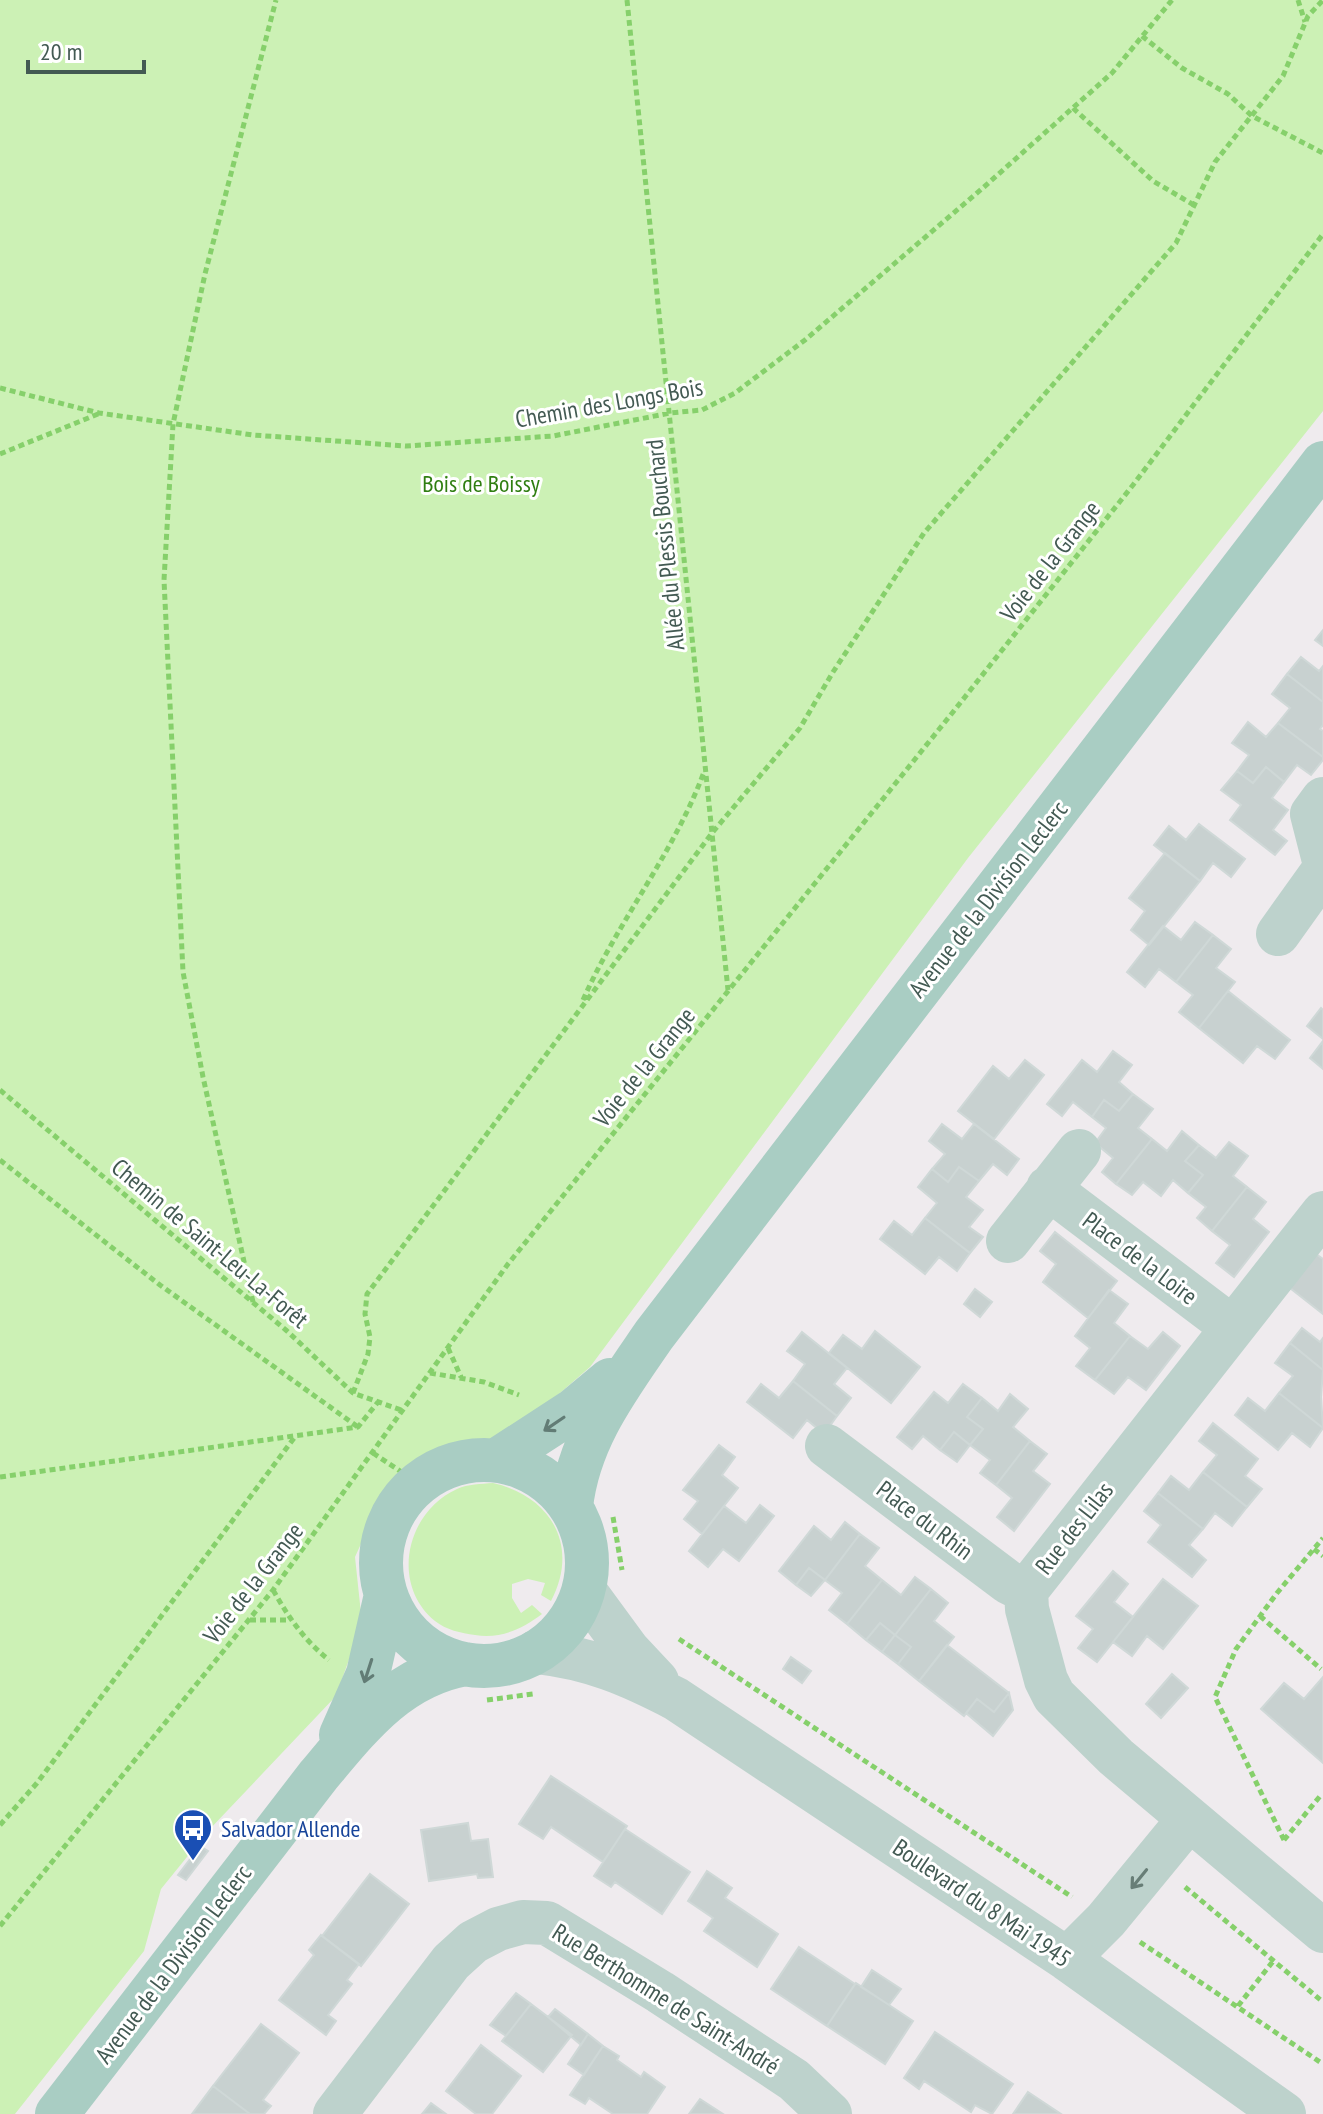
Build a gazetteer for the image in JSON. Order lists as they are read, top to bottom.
{
  "streets": {
    "main road": ["Avenue de la Division Leclerc"],
    "street": [
      "Place de la Loire",
      "Place du Rhin",
      "Rue des Lilas",
      "Boulevard du 8 Mai 1945",
      "Rue Berthomme de Saint-André"
    ],
    "path": [
      "Chemin des Longs Bois",
      "Allée du Plessis Bouchard",
      "Voie de la Grange",
      "Chemin de Saint-Leu-La-Forêt"
    ]
  },
  "crossings": [
    ["Chemin des Longs Bois", "Allée du Plessis Bouchard"],
    ["Allée du Plessis Bouchard", "Voie de la Grange"],
    ["Voie de la Grange", "Chemin de Saint-Leu-La-Forêt"],
    ["Avenue de la Division Leclerc", "Boulevard du 8 Mai 1945"],
    ["Place de la Loire", "Rue des Lilas"],
    ["Place du Rhin", "Rue des Lilas"]
  ],
  "parks": ["Bois de Boissy"],
  "places": {
    "bus stop": ["Salvador Allende"]
  },
  "scale_bar": "20 m"
}
